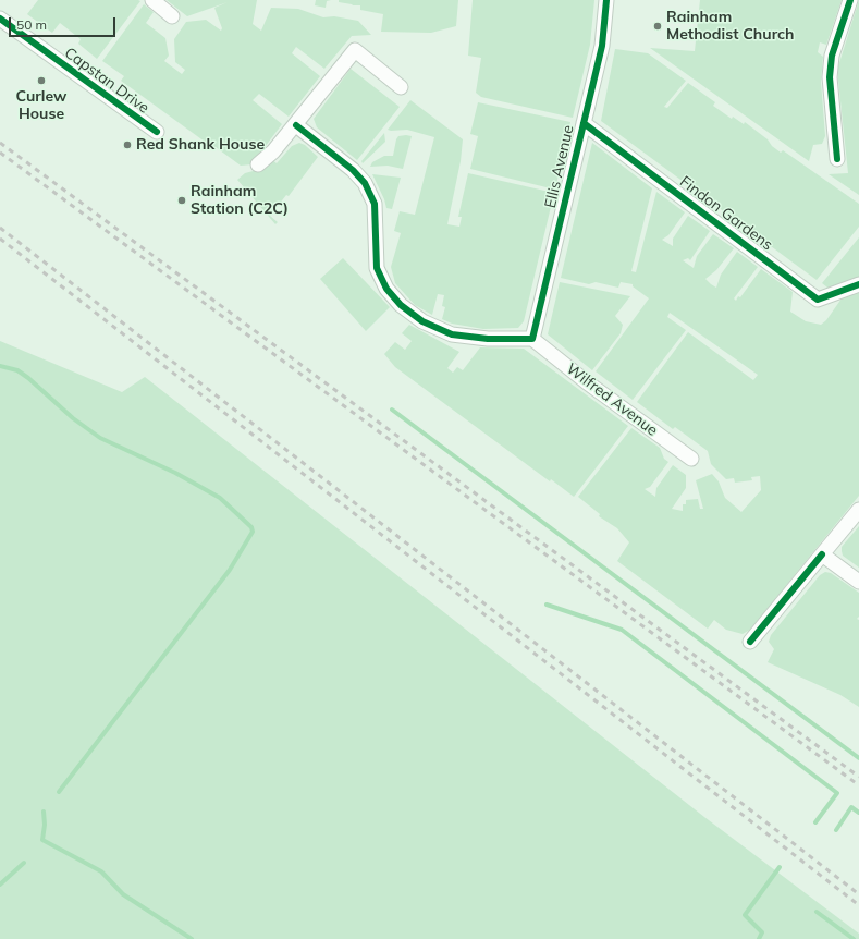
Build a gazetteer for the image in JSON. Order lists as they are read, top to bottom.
{
  "streets": {
    "street": [
      "Capstan Drive",
      "Ellis Avenue",
      "Findon Gardens",
      "Wilfred Avenue"
    ]
  },
  "crossings": [
    ["Ellis Avenue", "Findon Gardens"],
    ["Ellis Avenue", "Wilfred Avenue"]
  ],
  "places": [
    "Rainham Methodist Church",
    "Curlew House",
    "Red Shank House",
    "Rainham Station (C2C)"
  ],
  "scale_bar": "50 m"
}
